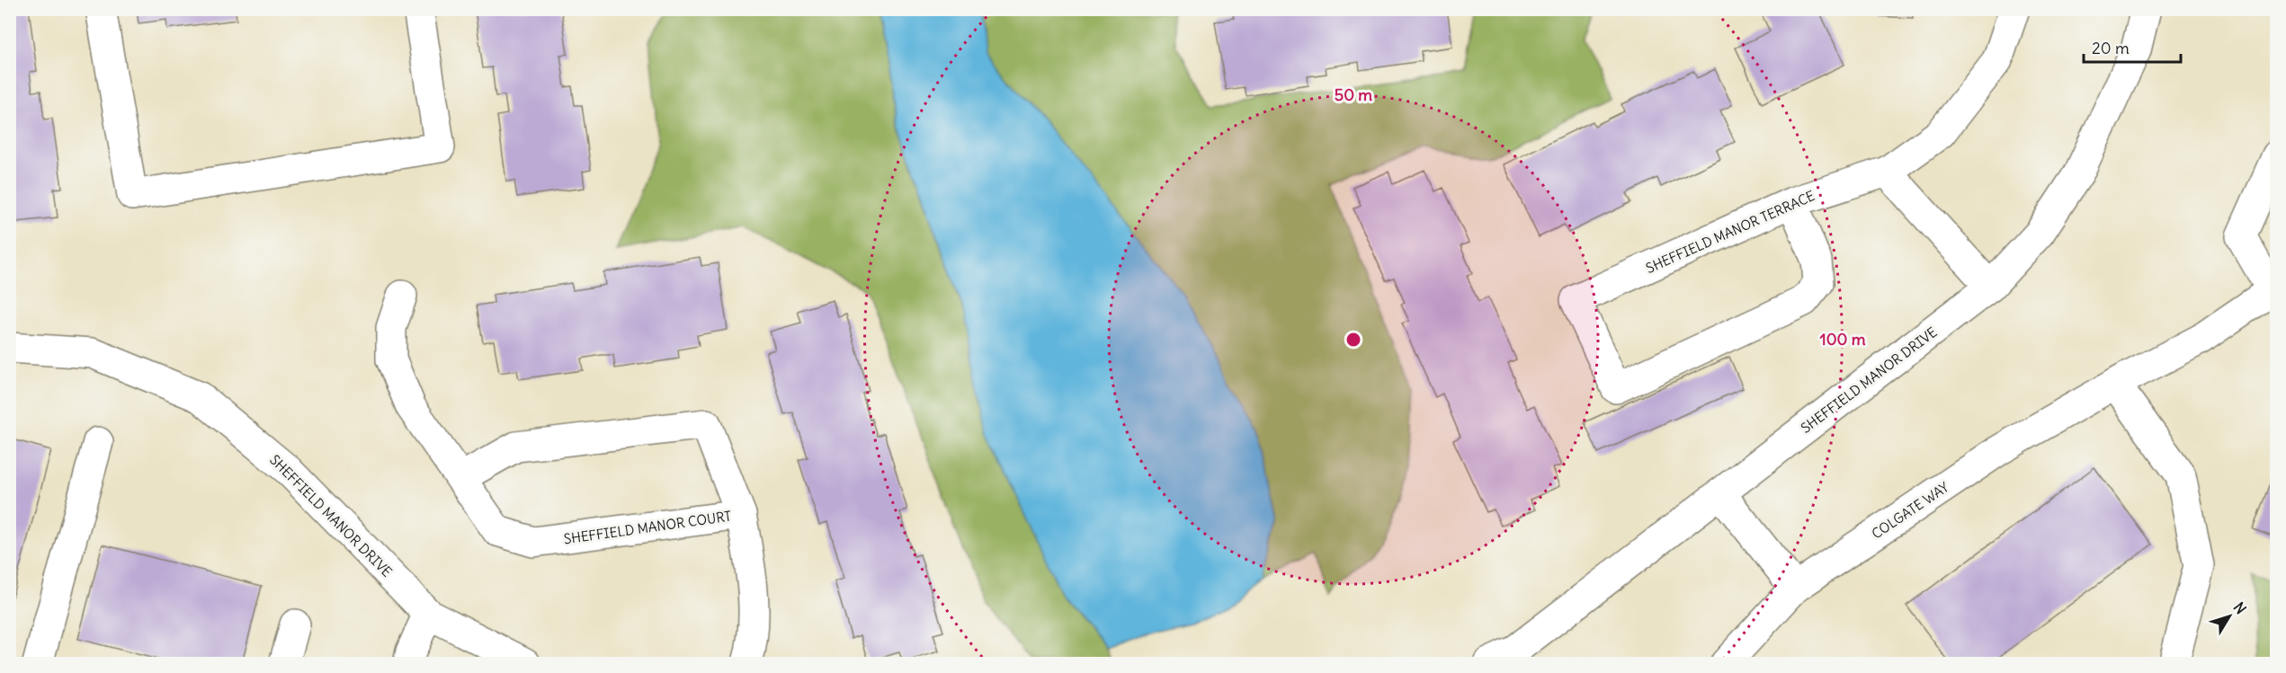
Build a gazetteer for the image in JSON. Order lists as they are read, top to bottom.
{
  "streets": {
    "street": [
      "SHEFFIELD MANOR TERRACE",
      "SHEFFIELD MANOR DRIVE",
      "COLGATE WAY",
      "SHEFFIELD MANOR COURT"
    ]
  },
  "scale_bar": "20 m",
  "north": "top right",
  "rings": ["50 m", "100 m"]
}
